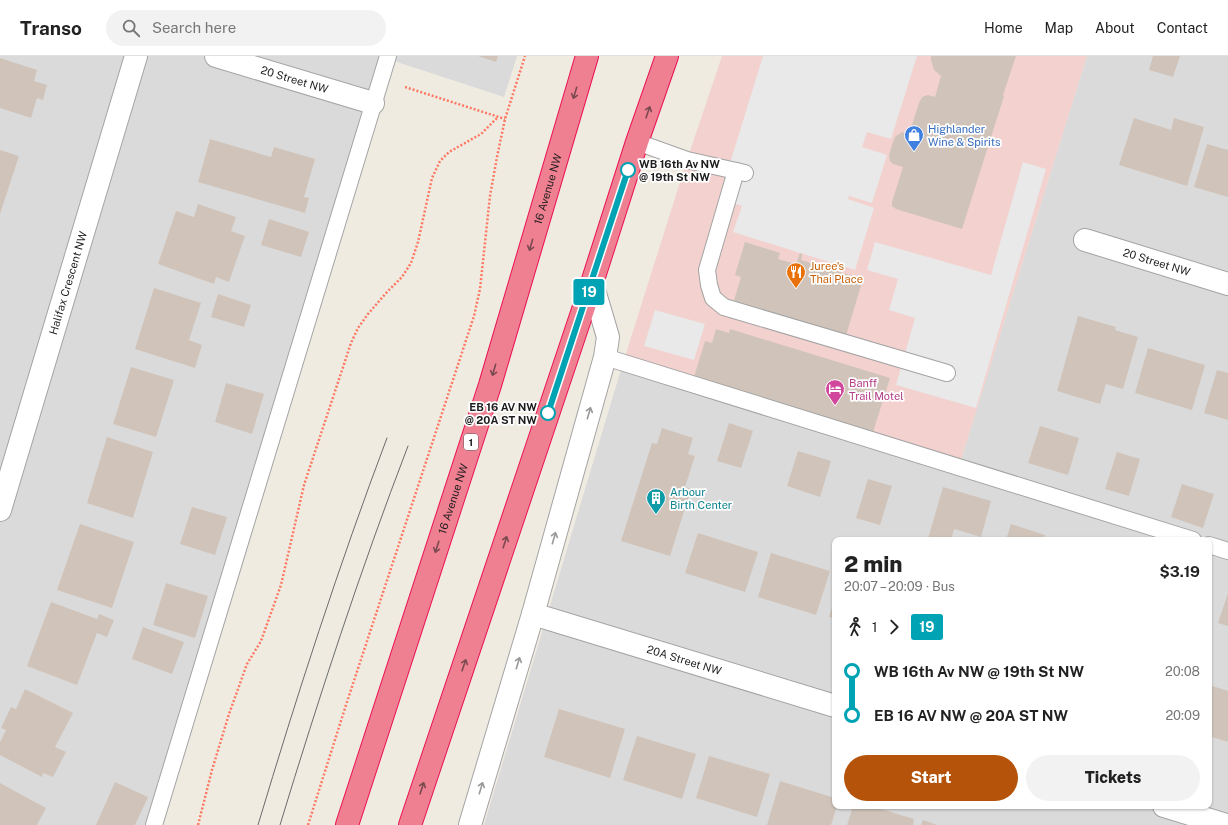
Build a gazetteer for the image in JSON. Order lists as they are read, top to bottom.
{
  "streets": {
    "highway": ["16 Avenue NW", "1"],
    "street": ["20 Street NW", "Halifax Crescent NW", "20A Street NW"]
  },
  "places": {
    "shop": ["Highlander Wine & Spirits"],
    "other": ["WB 16th Av NW @ 19th St NW", "EB 16 AV NW @ 20A ST NW"],
    "restaurant": ["Juree's Thai Place"],
    "hotel": ["Banff Trail Motel"],
    "building": ["Arbour Birth Center"]
  },
  "lines": ["bus line 19"],
  "page": {
    "header": "Transo",
    "search": "Search here",
    "nav": [
      "Home",
      "Map",
      "About",
      "Contact"
    ],
    "on_map": "19",
    "heading": ["2 min", "20:07 – 20:09 · Bus", "$3.19"],
    "legs": ["1", "19"],
    "list": [
      {
        "name": "WB 16th Av NW @ 19th St NW",
        "value": "20:08"
      },
      {
        "name": "EB 16 AV NW @ 20A ST NW",
        "value": "20:09"
      }
    ],
    "buttons": ["Start", "Tickets"]
  }
}
